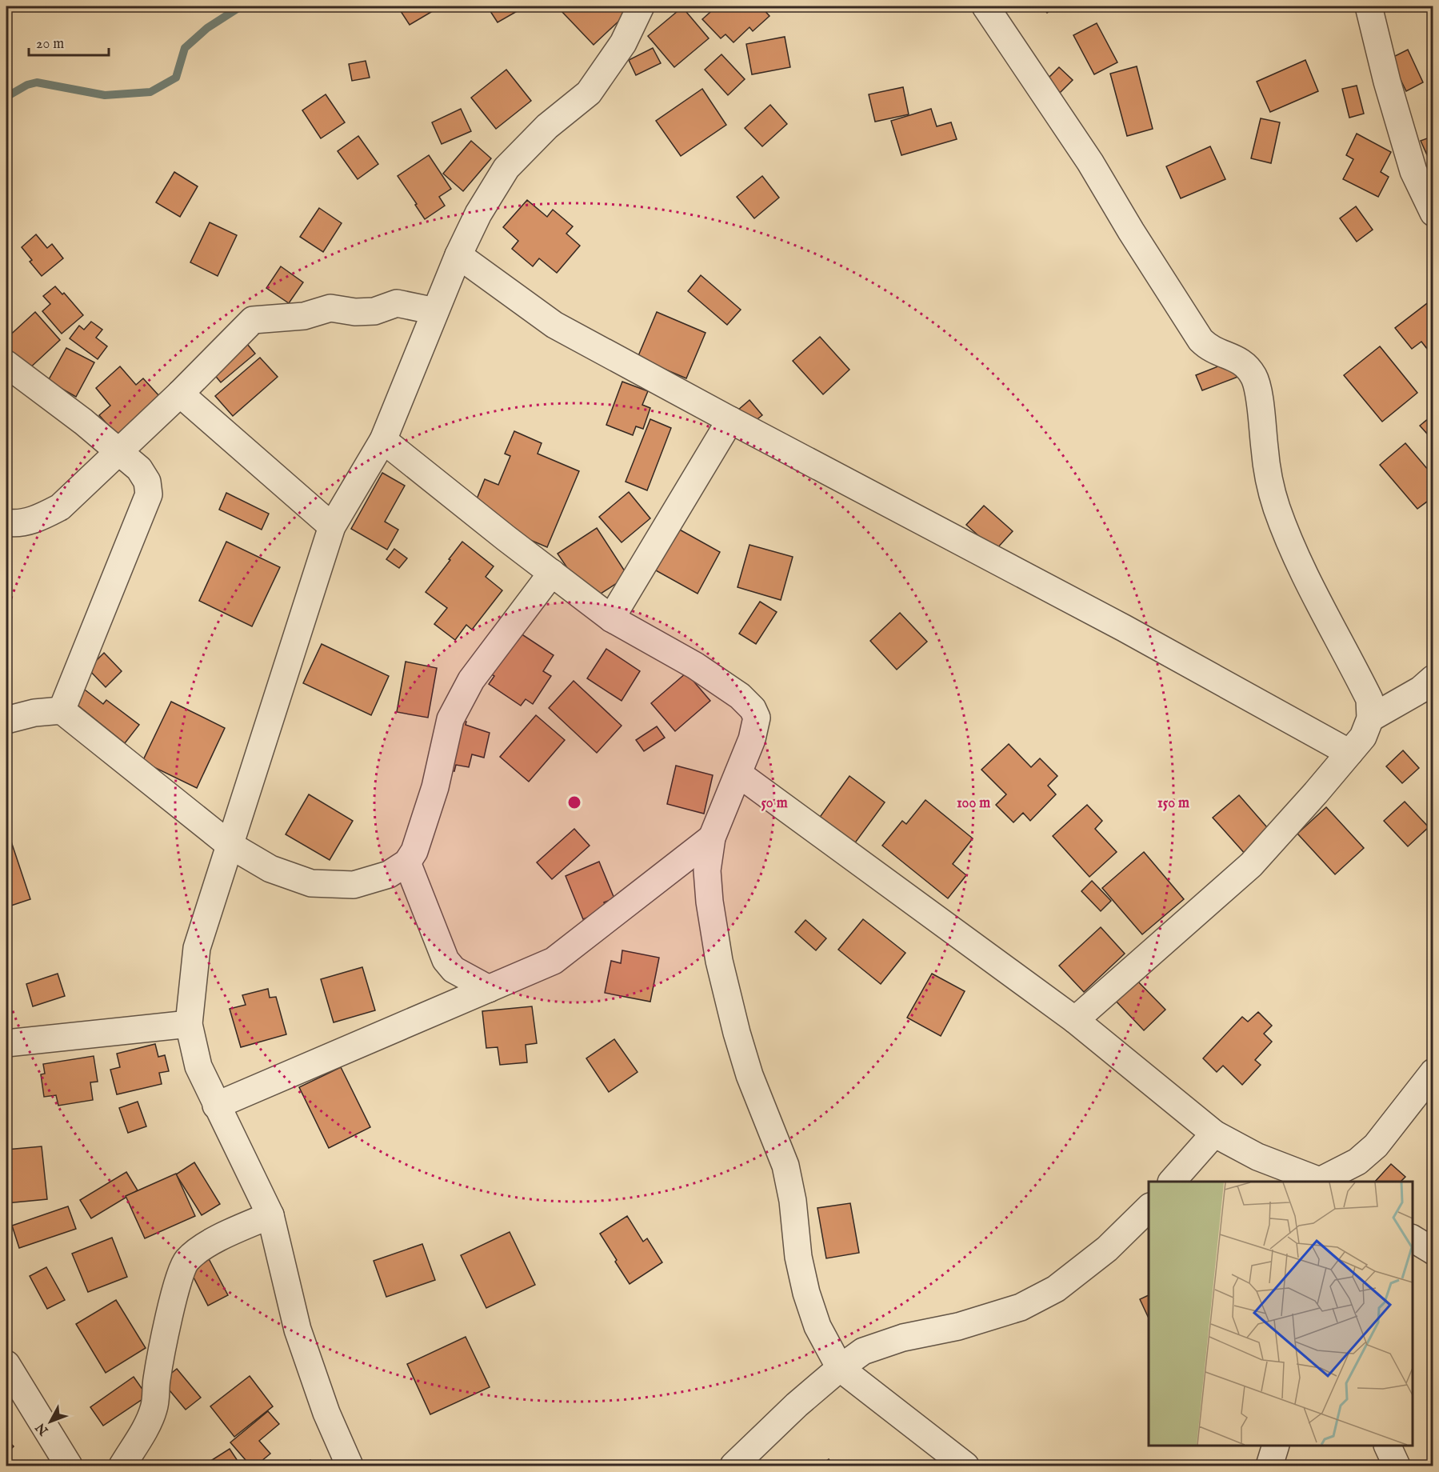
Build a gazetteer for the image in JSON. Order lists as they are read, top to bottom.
{
  "scale_bar": "20 m",
  "north": "bottom left",
  "rings": ["50 m", "100 m", "150 m"]
}
